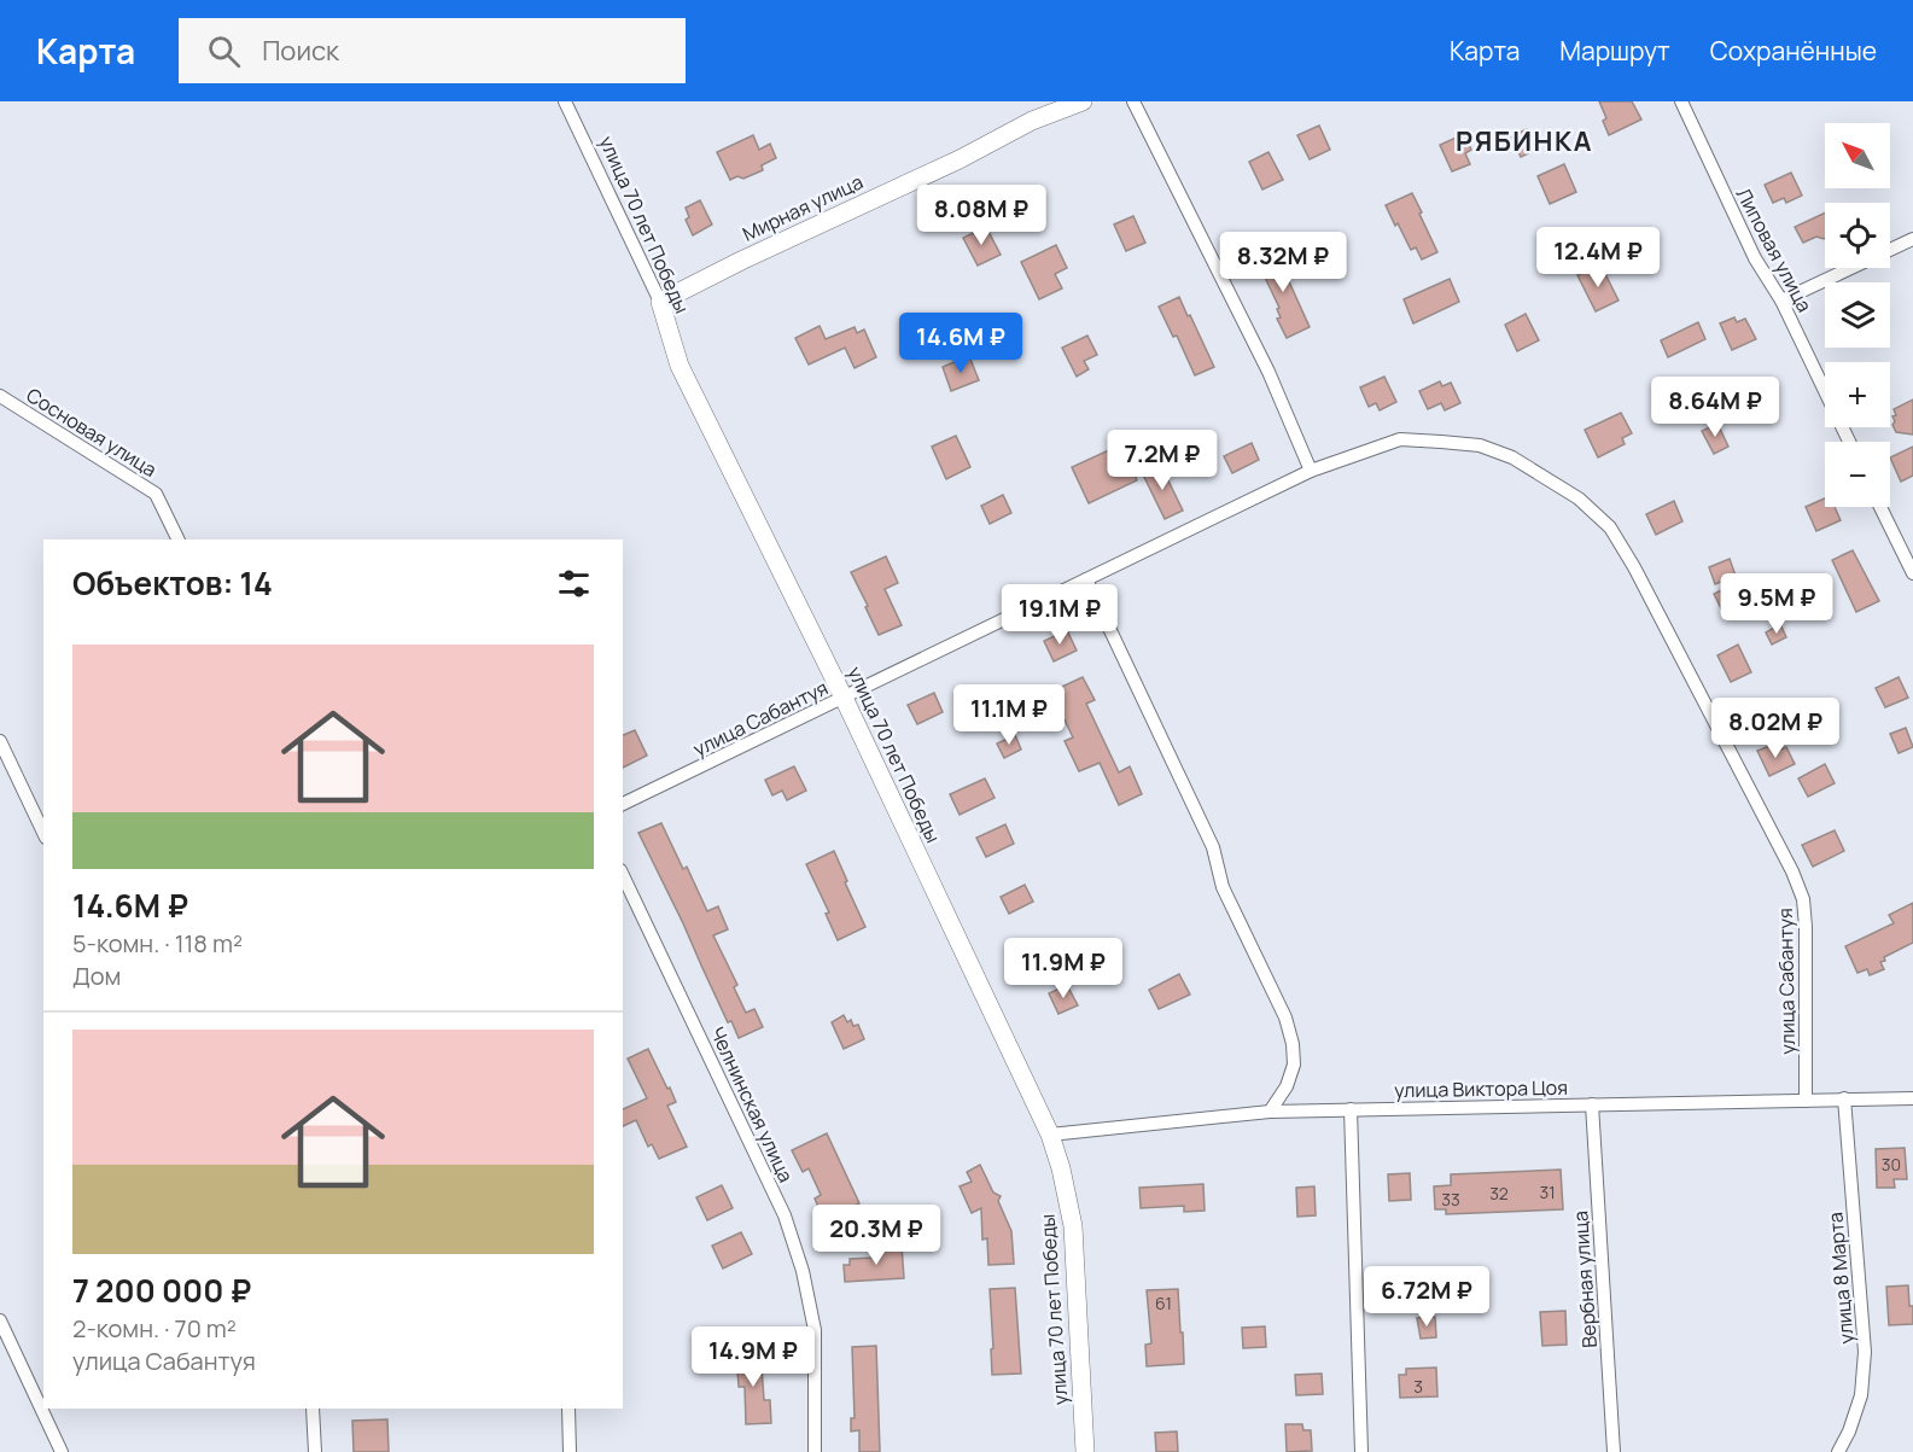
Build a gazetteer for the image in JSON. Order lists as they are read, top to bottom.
{
  "streets": {
    "street": [
      "Мирная улица",
      "улица 70 лет Победы",
      "Липовая улица",
      "Сосновая улица",
      "улица Сабантуя",
      "улица Виктора Цоя",
      "Челнинская улица",
      "улица 8 Марта",
      "Вербная улица"
    ]
  },
  "crossings": [
    ["Мирная улица", "улица 70 лет Победы"],
    ["улица 70 лет Победы", "улица Сабантуя"],
    ["улица 70 лет Победы", "улица Виктора Цоя"],
    ["улица Сабантуя", "улица Виктора Цоя"],
    ["улица Виктора Цоя", "улица 8 Марта"],
    ["улица Виктора Цоя", "Вербная улица"]
  ],
  "districts": ["РЯБИНКА"],
  "house_numbers": [
    "30",
    "31",
    "32",
    "33",
    "61",
    "3"
  ],
  "north": "top left",
  "page": {
    "header": "Карта",
    "search": "Поиск",
    "nav": ["Карта", "Маршрут", "Сохранённые"],
    "map_buttons": ["+", "−"],
    "price": [
      "8.08M ₽",
      "12.4M ₽",
      "8.32M ₽",
      "14.6M ₽",
      "8.64M ₽",
      "7.2M ₽",
      "9.5M ₽",
      "19.1M ₽",
      "11.1M ₽",
      "8.02M ₽",
      "11.9M ₽",
      "20.3M ₽",
      "6.72M ₽",
      "14.9M ₽"
    ],
    "heading": "Объектов: 14",
    "list": [
      {
        "name": "14.6M ₽",
        "note": "5-комн. · 118 m² · Дом"
      },
      {
        "name": "7 200 000 ₽",
        "note": "2-комн. · 70 m² · улица Сабантуя"
      }
    ]
  }
}
